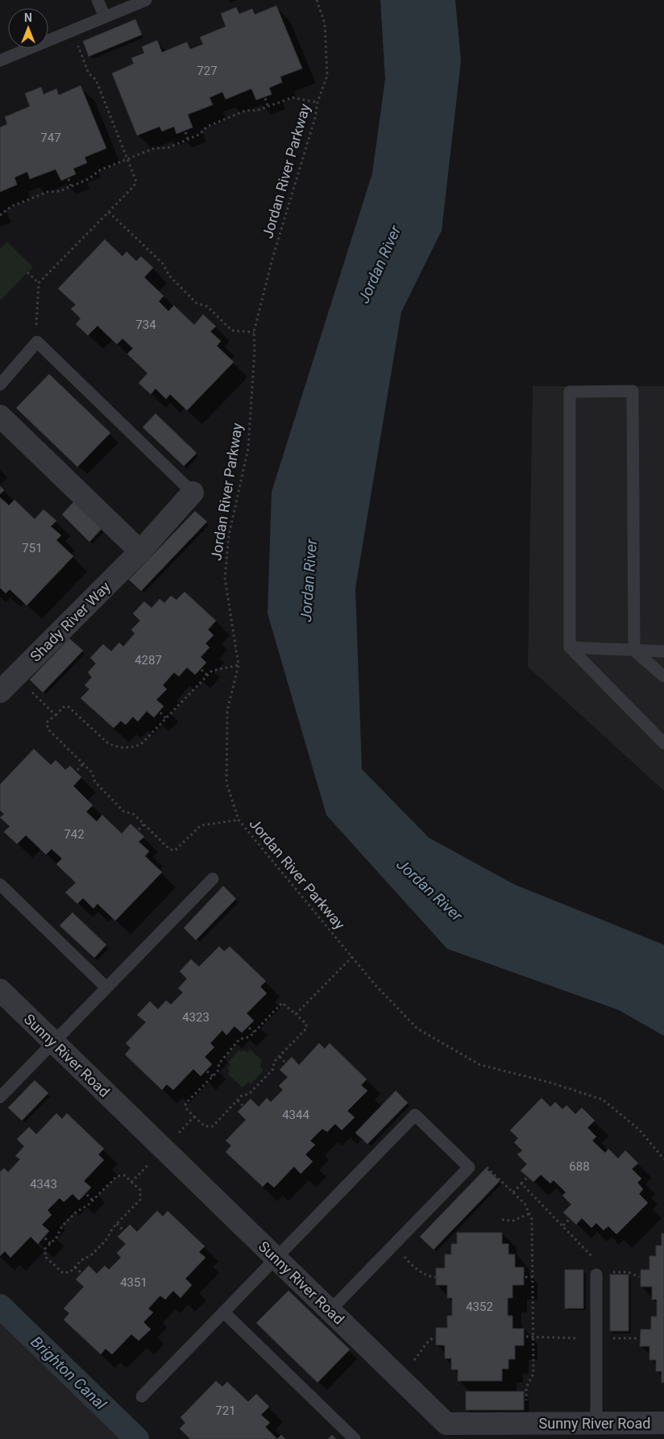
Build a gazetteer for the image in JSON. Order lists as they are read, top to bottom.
{
  "streets": {
    "street": ["Shady River Way", "Sunny River Road"],
    "path": ["Jordan River Parkway"]
  },
  "water": ["Jordan River", "Brighton Canal"],
  "house_numbers": [
    "727",
    "747",
    "734",
    "751",
    "4287",
    "742",
    "4323",
    "4344",
    "688",
    "4343",
    "4351",
    "4352",
    "721"
  ],
  "north": "top"
}
